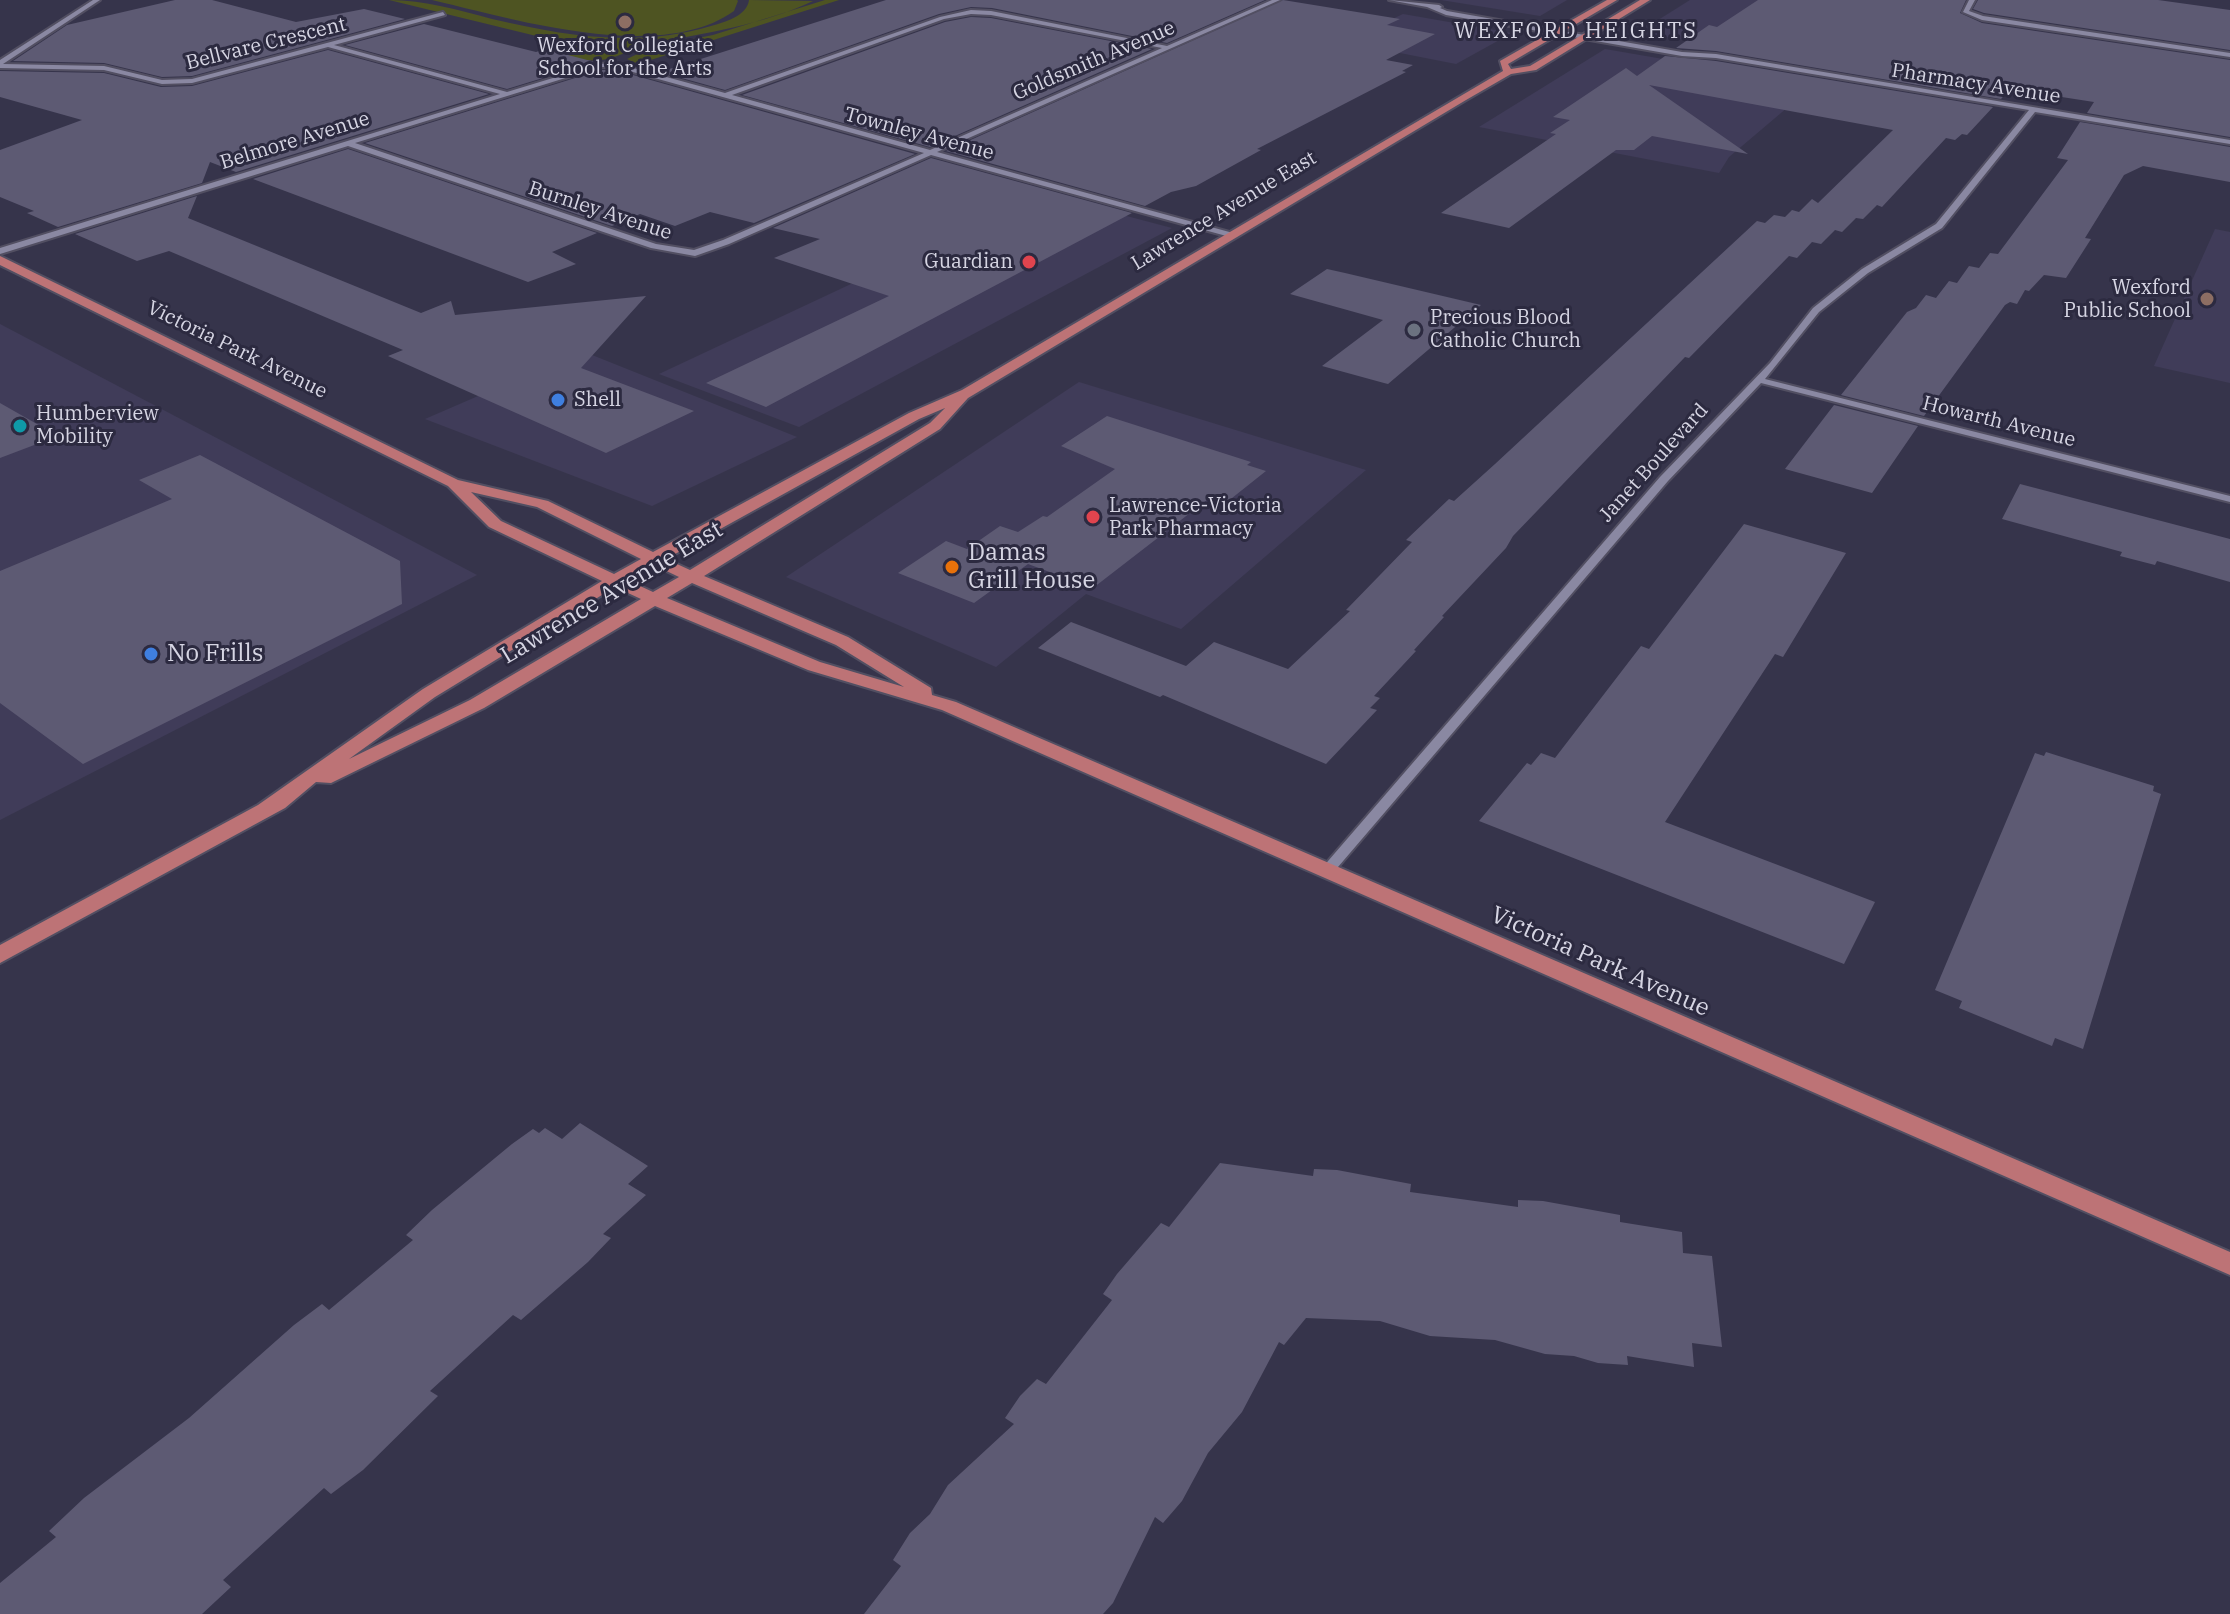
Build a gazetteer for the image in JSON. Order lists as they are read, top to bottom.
{
  "streets": {
    "main road": ["Lawrence Avenue East", "Victoria Park Avenue"],
    "street": [
      "Bellvare Crescent",
      "Goldsmith Avenue",
      "Pharmacy Avenue",
      "Townley Avenue",
      "Belmore Avenue",
      "Burnley Avenue",
      "Howarth Avenue",
      "Janet Boulevard"
    ]
  },
  "crossings": [
    ["Goldsmith Avenue", "Townley Avenue"],
    ["Goldsmith Avenue", "Burnley Avenue"],
    ["Pharmacy Avenue", "Lawrence Avenue East"],
    ["Pharmacy Avenue", "Janet Boulevard"],
    ["Townley Avenue", "Belmore Avenue"],
    ["Townley Avenue", "Burnley Avenue"],
    ["Townley Avenue", "Lawrence Avenue East"],
    ["Belmore Avenue", "Burnley Avenue"],
    ["Lawrence Avenue East", "Victoria Park Avenue"],
    ["Victoria Park Avenue", "Janet Boulevard"],
    ["Howarth Avenue", "Janet Boulevard"]
  ],
  "districts": ["WEXFORD HEIGHTS"],
  "places": [
    "Wexford Collegiate School for the Arts",
    "Guardian",
    "Wexford Public School",
    "Precious Blood Catholic Church",
    "Shell",
    "Humberview Mobility",
    "Lawrence-Victoria Park Pharmacy",
    "Damas Grill House",
    "No Frills"
  ]
}
